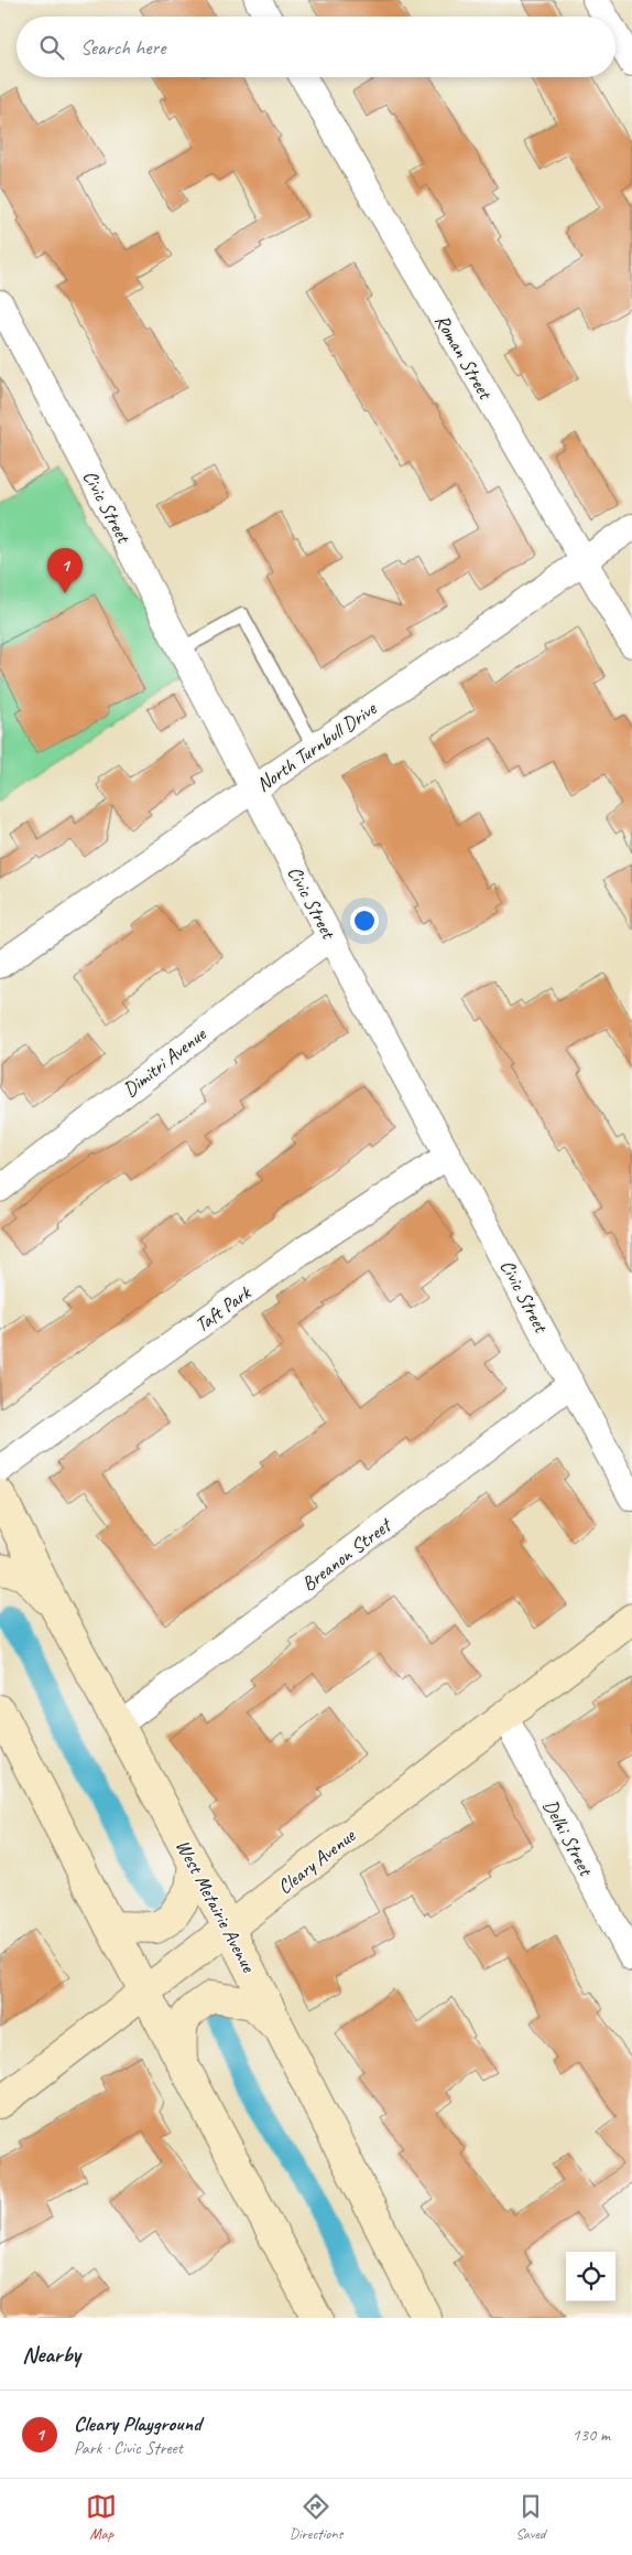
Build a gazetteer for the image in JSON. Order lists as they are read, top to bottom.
{
  "streets": {
    "main road": ["Cleary Avenue", "West Metairie Avenue"],
    "street": [
      "Roman Street",
      "Civic Street",
      "North Turnbull Drive",
      "Dimitri Avenue",
      "Taft Park",
      "Breanon Street",
      "Delhi Street"
    ]
  },
  "crossings": [
    ["Roman Street", "North Turnbull Drive"],
    ["Civic Street", "North Turnbull Drive"],
    ["Civic Street", "Dimitri Avenue"],
    ["Civic Street", "Taft Park"],
    ["Civic Street", "Breanon Street"],
    ["Breanon Street", "West Metairie Avenue"],
    ["Delhi Street", "Cleary Avenue"],
    ["Cleary Avenue", "West Metairie Avenue"]
  ],
  "page": {
    "search": "Search here",
    "pins": "1",
    "heading": "Nearby",
    "list": [
      {
        "mark": "1",
        "name": "Cleary Playground",
        "note": "Park · Civic Street",
        "value": "130 m"
      }
    ],
    "nav": ["Map", "Directions", "Saved"]
  }
}
